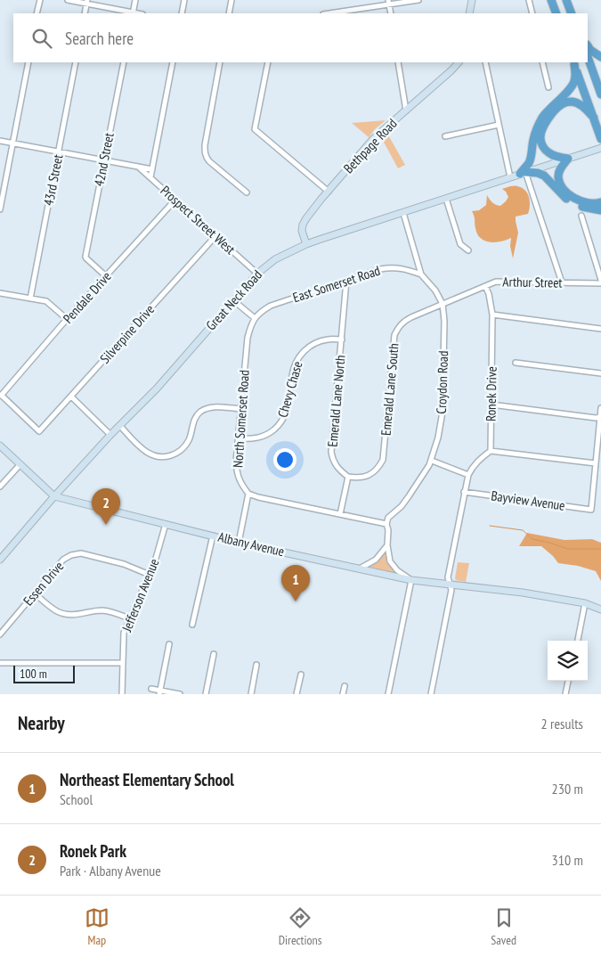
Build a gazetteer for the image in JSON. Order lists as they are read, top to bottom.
{
  "streets": {
    "street": [
      "Bethpage Road",
      "42nd Street",
      "43rd Street",
      "Prospect Street West",
      "Arthur Street",
      "East Somerset Road",
      "Pendale Drive",
      "Great Neck Road",
      "Silverpine Drive",
      "Croydon Road",
      "Chevy Chase",
      "Emerald Lane South",
      "Ronek Drive",
      "Emerald Lane North",
      "North Somerset Road",
      "Bayview Avenue",
      "Albany Avenue",
      "Essen Drive",
      "Jefferson Avenue"
    ]
  },
  "crossings": [
    ["Bethpage Road", "Great Neck Road"],
    ["42nd Street", "Pendale Drive"],
    ["Prospect Street West", "Pendale Drive"],
    ["Prospect Street West", "Great Neck Road"],
    ["Prospect Street West", "Silverpine Drive"],
    ["Arthur Street", "Croydon Road"],
    ["Arthur Street", "Emerald Lane South"],
    ["Arthur Street", "Ronek Drive"],
    ["East Somerset Road", "Croydon Road"],
    ["East Somerset Road", "Emerald Lane North"],
    ["East Somerset Road", "North Somerset Road"],
    ["Pendale Drive", "Silverpine Drive"],
    ["Great Neck Road", "Croydon Road"],
    ["Great Neck Road", "Albany Avenue"],
    ["Croydon Road", "Emerald Lane South"],
    ["Chevy Chase", "Emerald Lane North"],
    ["Chevy Chase", "North Somerset Road"],
    ["Emerald Lane South", "Emerald Lane North"],
    ["Albany Avenue", "Jefferson Avenue"],
    ["Essen Drive", "Jefferson Avenue"]
  ],
  "scale_bar": "100 m",
  "page": {
    "search": "Search here",
    "pins": ["2", "1"],
    "scale": "100 m",
    "heading": ["Nearby", "2 results"],
    "list": [
      {
        "mark": "1",
        "name": "Northeast Elementary School",
        "note": "School",
        "value": "230 m"
      },
      {
        "mark": "2",
        "name": "Ronek Park",
        "note": "Park · Albany Avenue",
        "value": "310 m"
      }
    ],
    "nav": ["Map", "Directions", "Saved"]
  }
}
